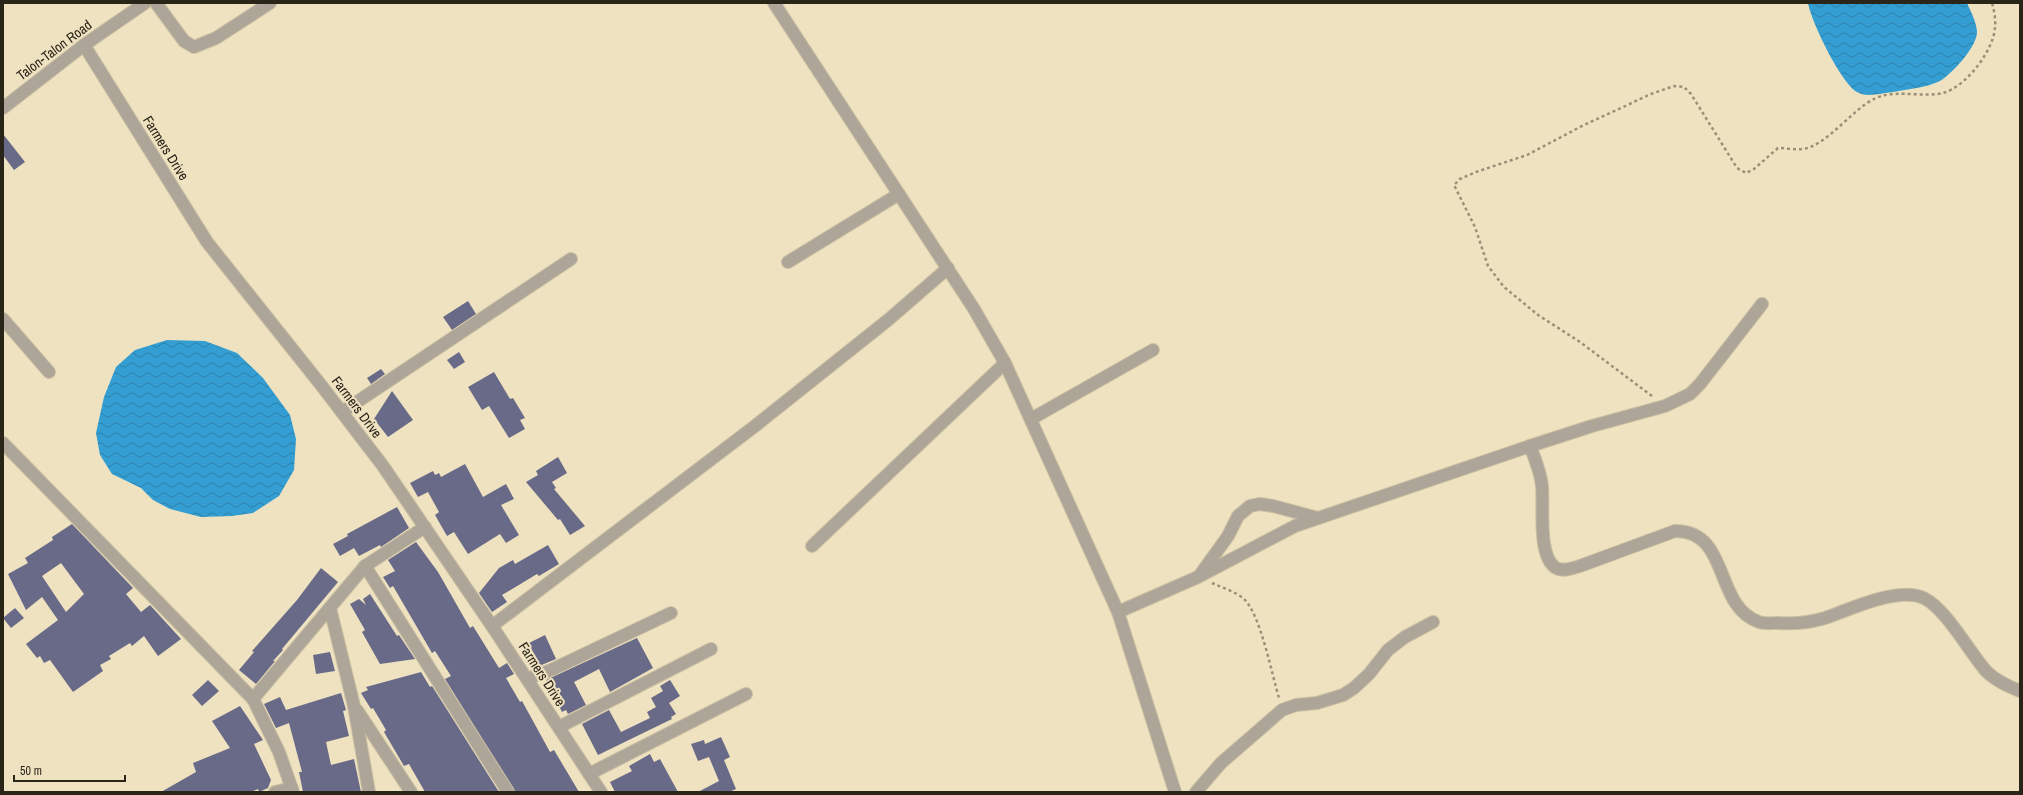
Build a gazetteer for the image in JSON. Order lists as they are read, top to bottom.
{
  "streets": {
    "street": ["Talon-Talon Road", "Farmers Drive"]
  },
  "crossings": [
    ["Talon-Talon Road", "Farmers Drive"]
  ],
  "scale_bar": "50 m"
}
